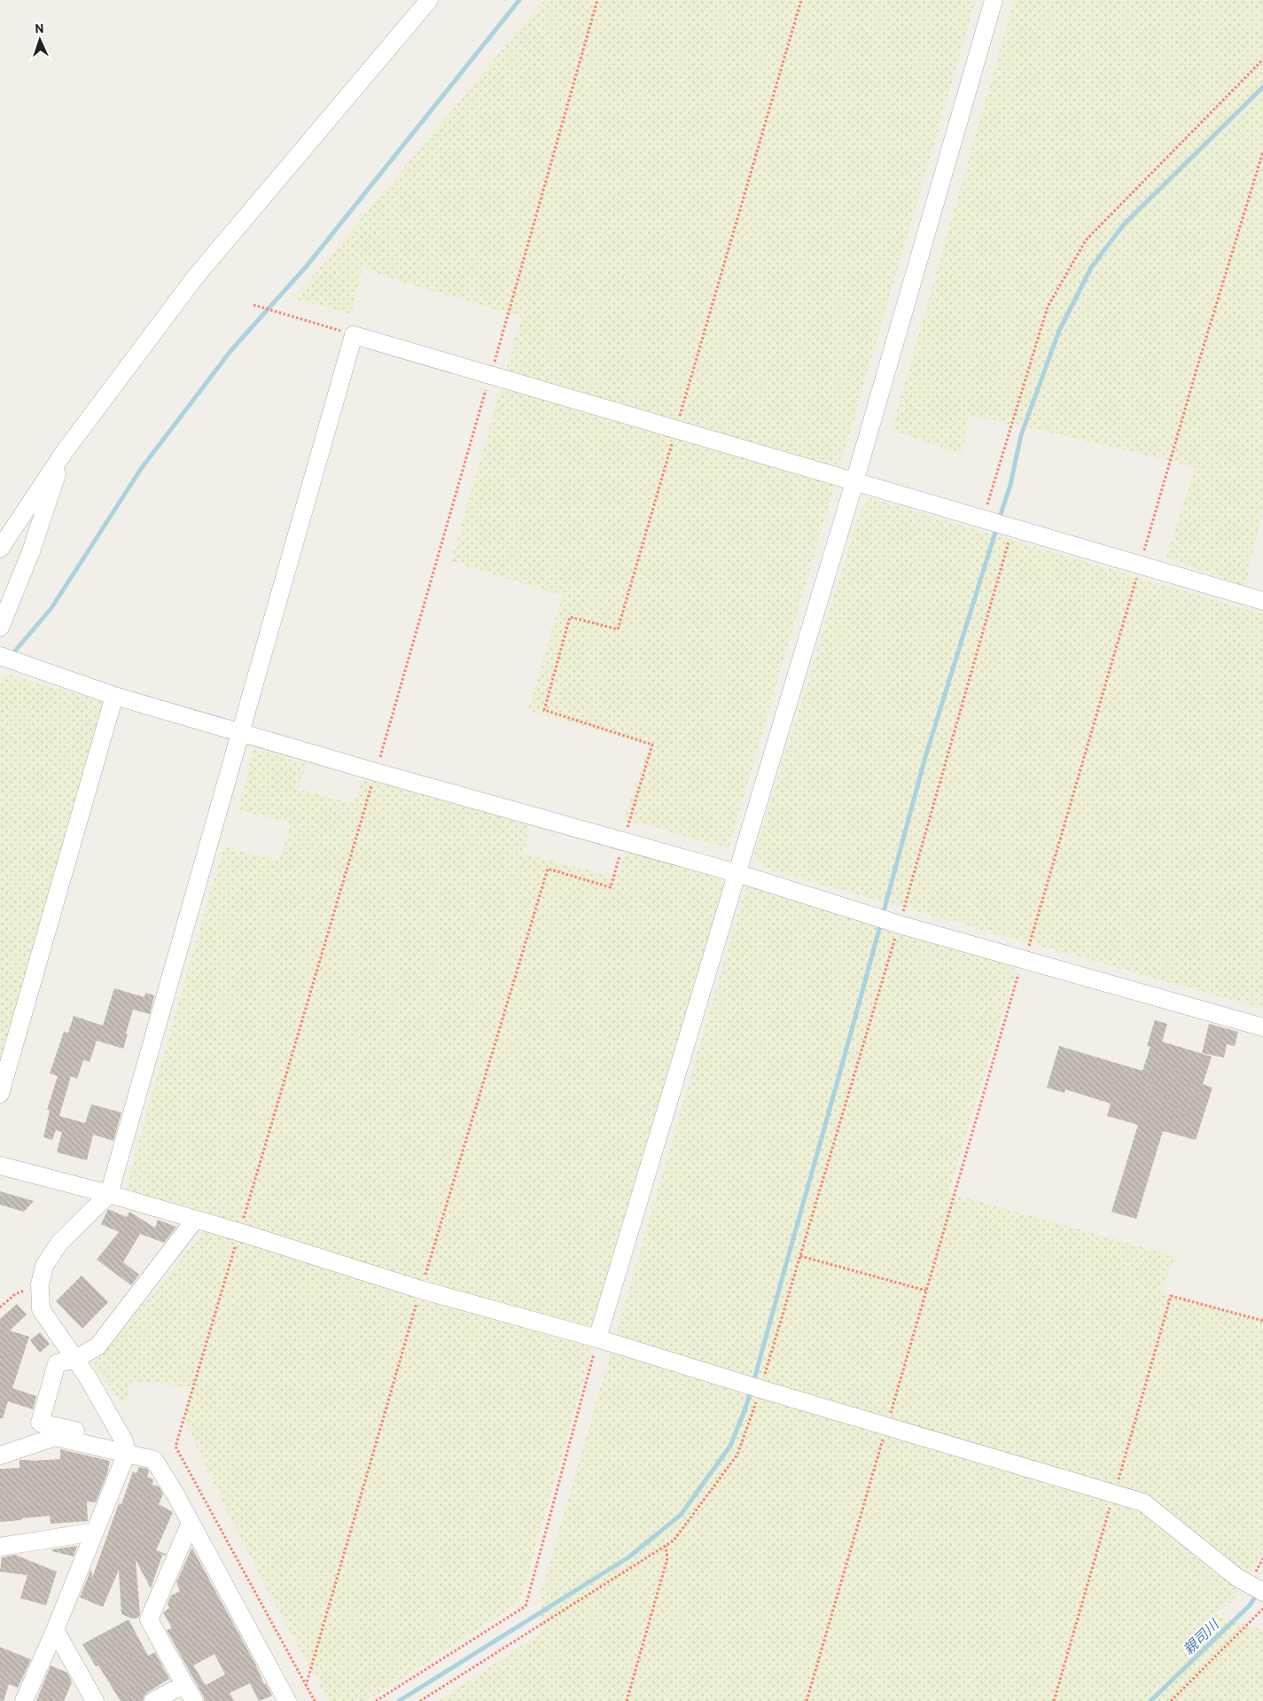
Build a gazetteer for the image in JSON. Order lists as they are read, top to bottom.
{
  "water": ["親司川"],
  "north": "top"
}
